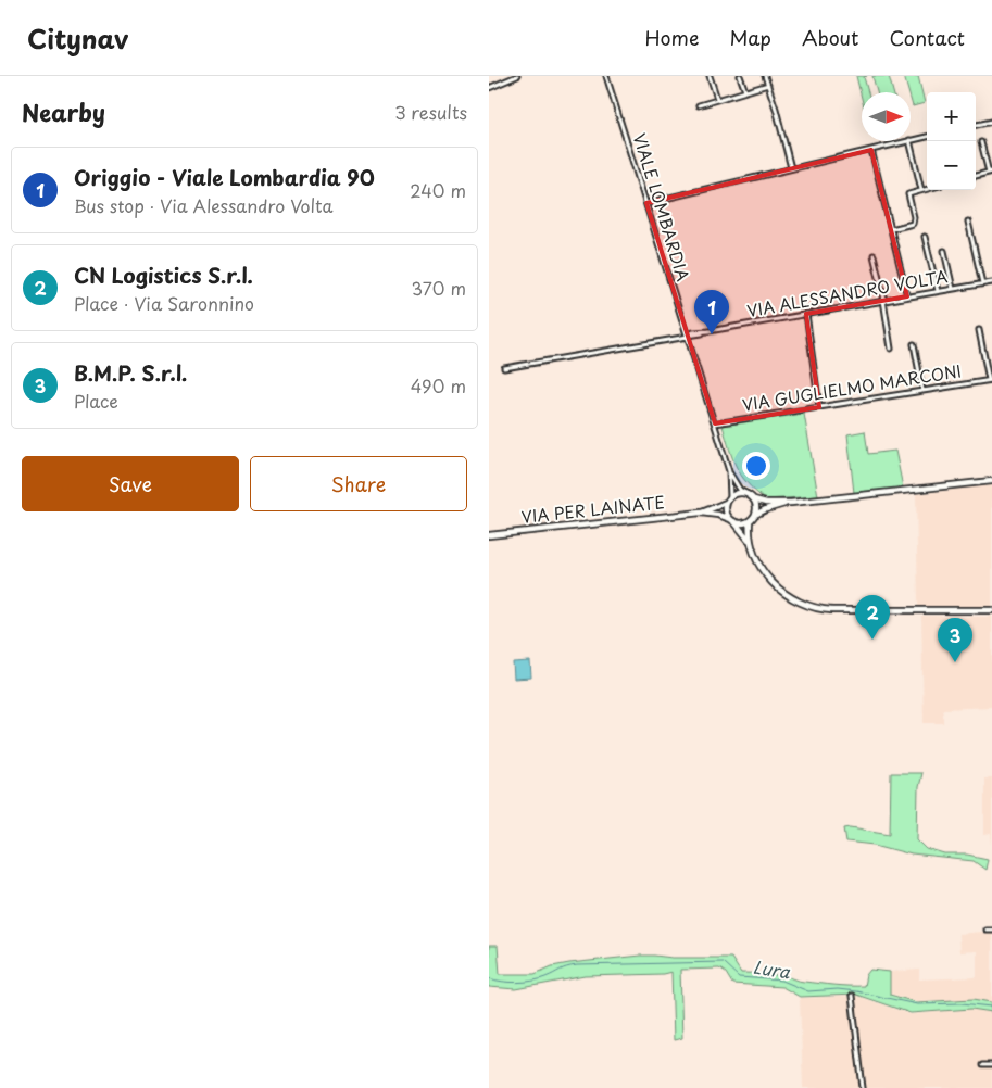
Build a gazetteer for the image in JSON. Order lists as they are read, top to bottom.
{
  "streets": {
    "main road": ["VIA PER LAINATE"],
    "street": ["VIALE LOMBARDIA", "VIA ALESSANDRO VOLTA", "VIA GUGLIELMO MARCONI"]
  },
  "crossings": [
    ["VIALE LOMBARDIA", "VIA ALESSANDRO VOLTA"],
    ["VIALE LOMBARDIA", "VIA GUGLIELMO MARCONI"],
    ["VIALE LOMBARDIA", "VIA PER LAINATE"]
  ],
  "water": ["Lura"],
  "north": "right",
  "page": {
    "header": "Citynav",
    "nav": [
      "Home",
      "Map",
      "About",
      "Contact"
    ],
    "heading": ["Nearby", "3 results"],
    "map_buttons": ["+", "−"],
    "list": [
      {
        "mark": "1",
        "name": "Origgio - Viale Lombardia 90",
        "note": "Bus stop · Via Alessandro Volta",
        "value": "240 m"
      },
      {
        "mark": "2",
        "name": "CN Logistics S.r.l.",
        "note": "Place · Via Saronnino",
        "value": "370 m"
      },
      {
        "mark": "3",
        "name": "B.M.P. S.r.l.",
        "note": "Place",
        "value": "490 m"
      }
    ],
    "pins": ["1", "2", "3"],
    "buttons": ["Save", "Share"]
  }
}
